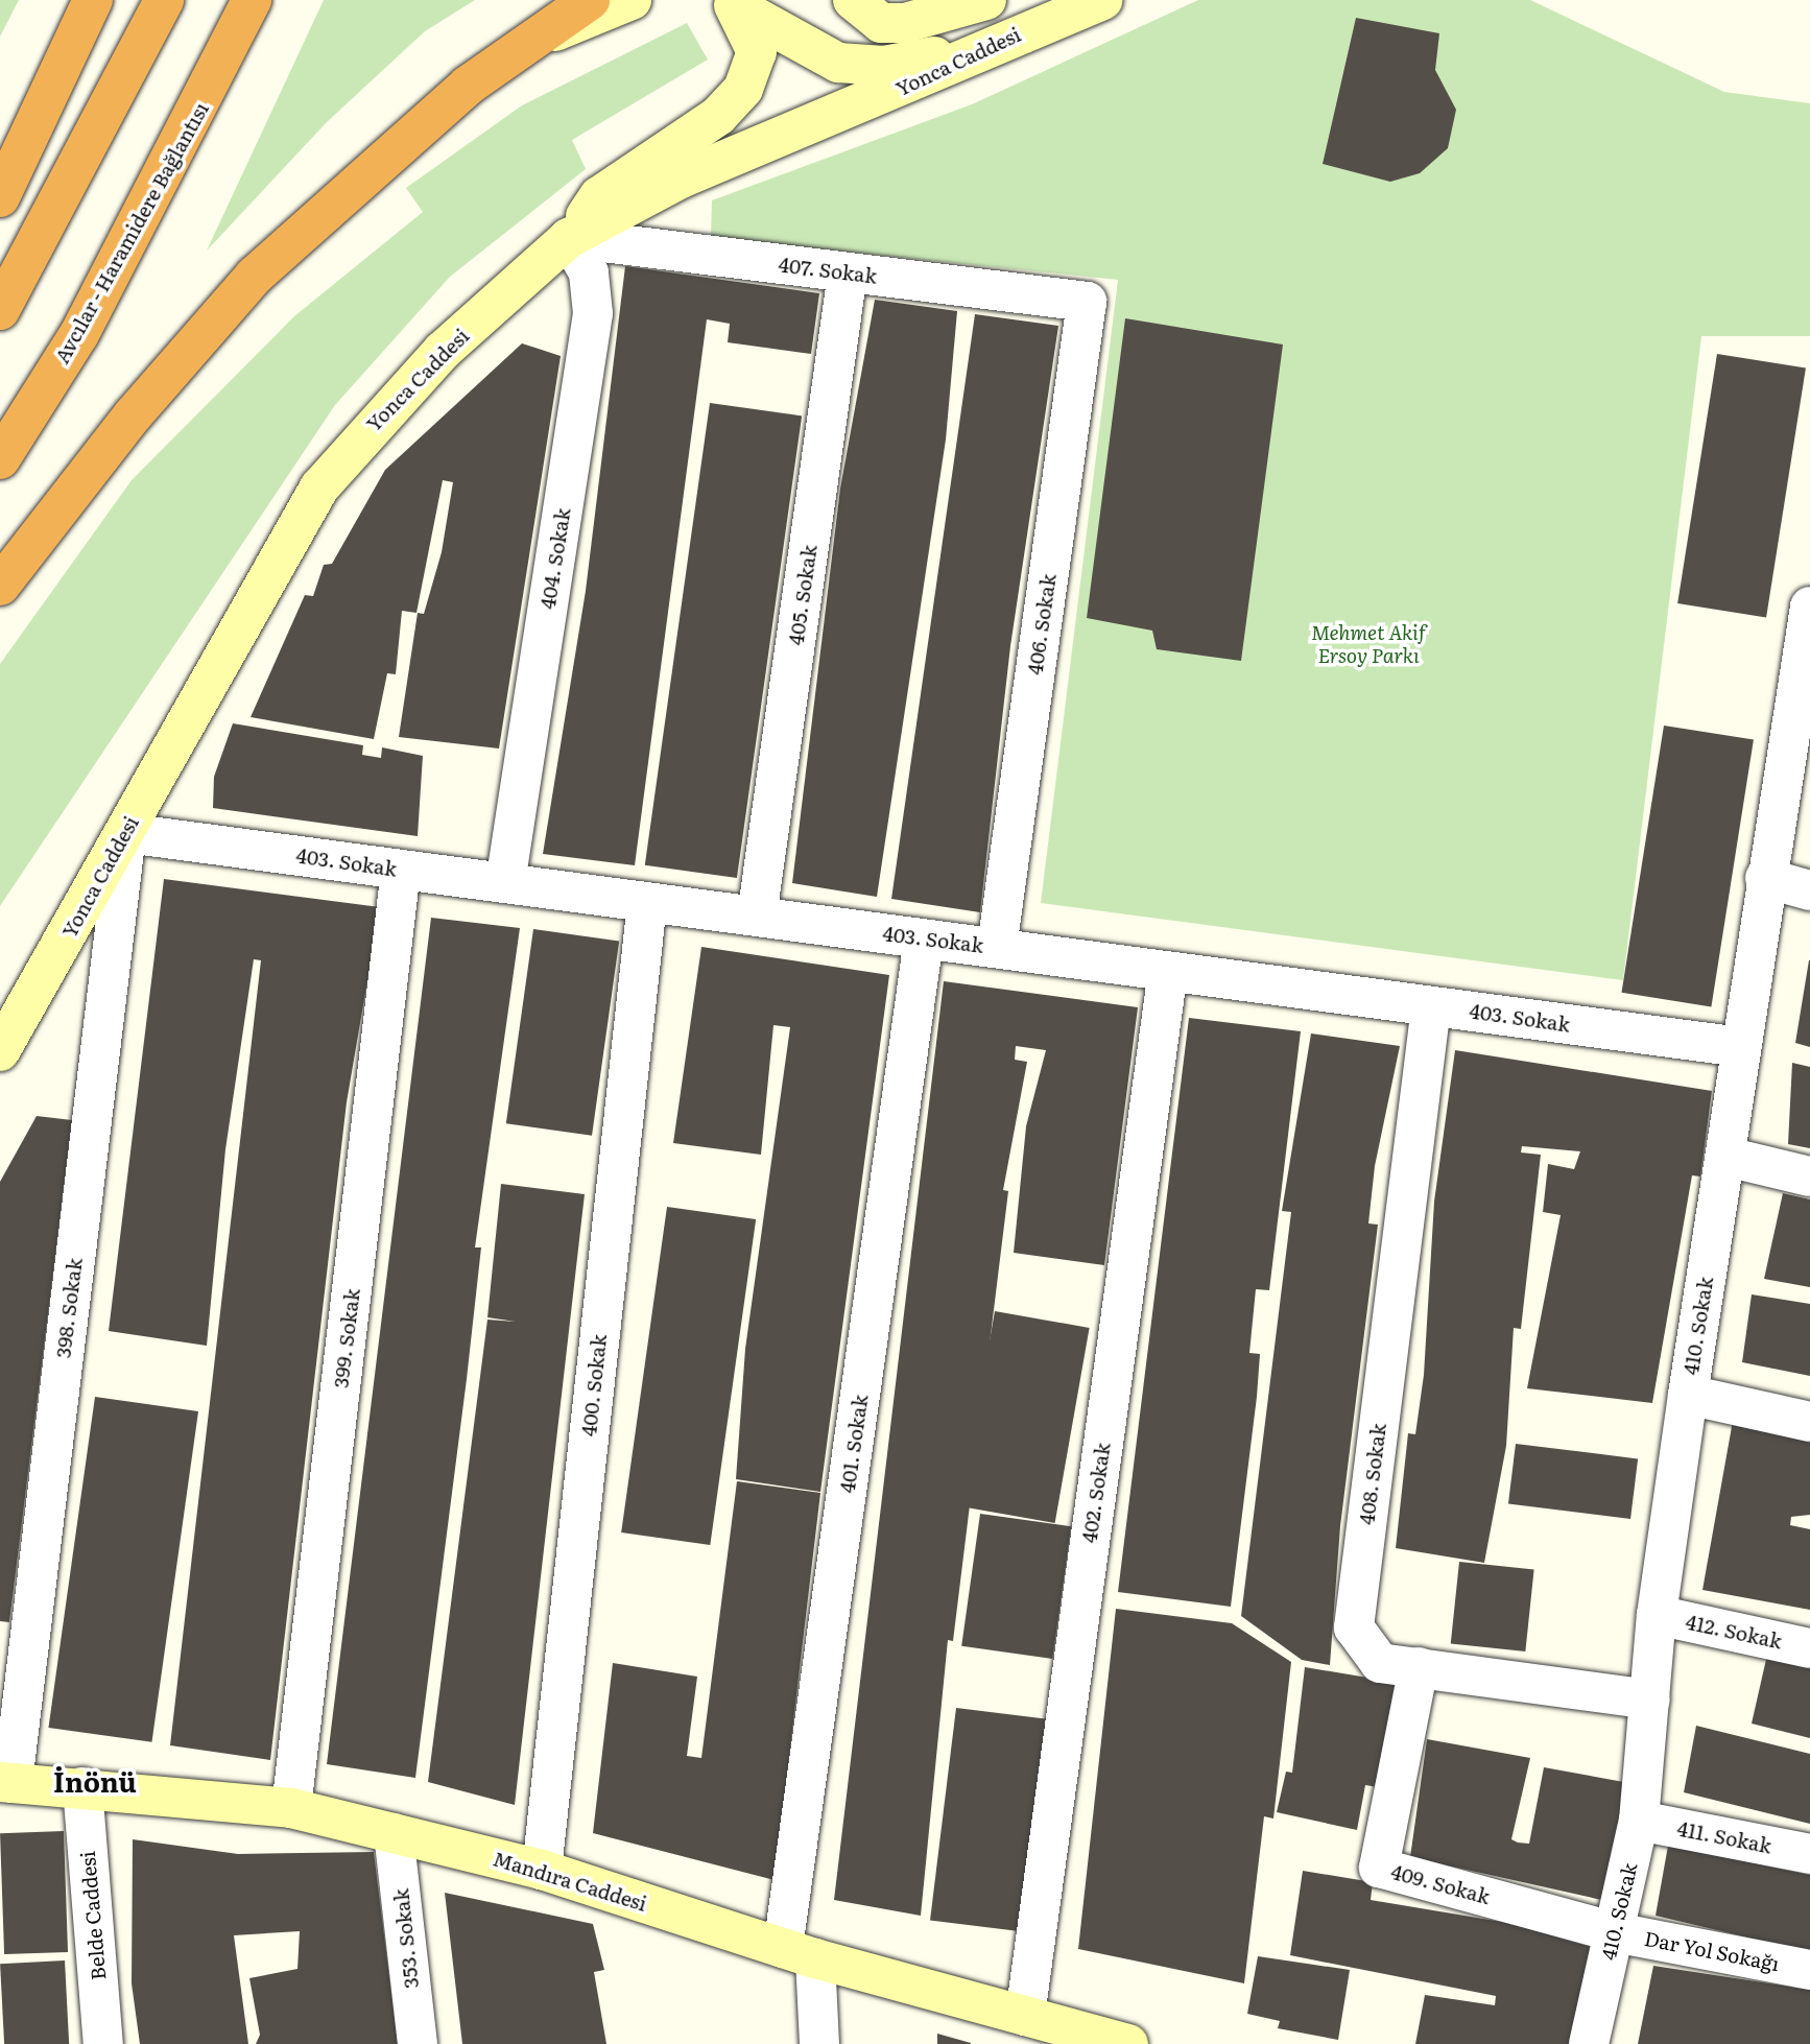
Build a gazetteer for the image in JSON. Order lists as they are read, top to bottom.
{
  "streets": {
    "highway": ["Avcılar - Haramidere Bağlantısı"],
    "street": [
      "Yonca Caddesi",
      "407. Sokak",
      "404. Sokak",
      "405. Sokak",
      "406. Sokak",
      "403. Sokak",
      "398. Sokak",
      "410. Sokak",
      "399. Sokak",
      "400. Sokak",
      "401. Sokak",
      "408. Sokak",
      "402. Sokak",
      "412. Sokak",
      "411. Sokak",
      "Mandıra Caddesi",
      "409. Sokak",
      "Belde Caddesi",
      "353. Sokak",
      "Dar Yol Sokağı"
    ]
  },
  "crossings": [
    ["Yonca Caddesi", "407. Sokak"],
    ["Yonca Caddesi", "404. Sokak"],
    ["Yonca Caddesi", "403. Sokak"],
    ["Yonca Caddesi", "398. Sokak"],
    ["407. Sokak", "404. Sokak"],
    ["407. Sokak", "405. Sokak"],
    ["407. Sokak", "406. Sokak"],
    ["404. Sokak", "403. Sokak"],
    ["405. Sokak", "403. Sokak"],
    ["406. Sokak", "403. Sokak"],
    ["403. Sokak", "398. Sokak"],
    ["403. Sokak", "410. Sokak"],
    ["403. Sokak", "399. Sokak"],
    ["403. Sokak", "400. Sokak"],
    ["403. Sokak", "401. Sokak"],
    ["403. Sokak", "408. Sokak"],
    ["403. Sokak", "402. Sokak"],
    ["398. Sokak", "Mandıra Caddesi"],
    ["410. Sokak", "408. Sokak"],
    ["410. Sokak", "412. Sokak"],
    ["410. Sokak", "411. Sokak"],
    ["410. Sokak", "409. Sokak"],
    ["410. Sokak", "Dar Yol Sokağı"],
    ["399. Sokak", "Mandıra Caddesi"],
    ["400. Sokak", "Mandıra Caddesi"],
    ["401. Sokak", "Mandıra Caddesi"],
    ["408. Sokak", "409. Sokak"],
    ["402. Sokak", "Mandıra Caddesi"],
    ["Mandıra Caddesi", "Belde Caddesi"],
    ["Mandıra Caddesi", "353. Sokak"],
    ["409. Sokak", "Dar Yol Sokağı"]
  ],
  "districts": ["İnönü"],
  "parks": ["Mehmet Akif Ersoy Parkı"]
}
